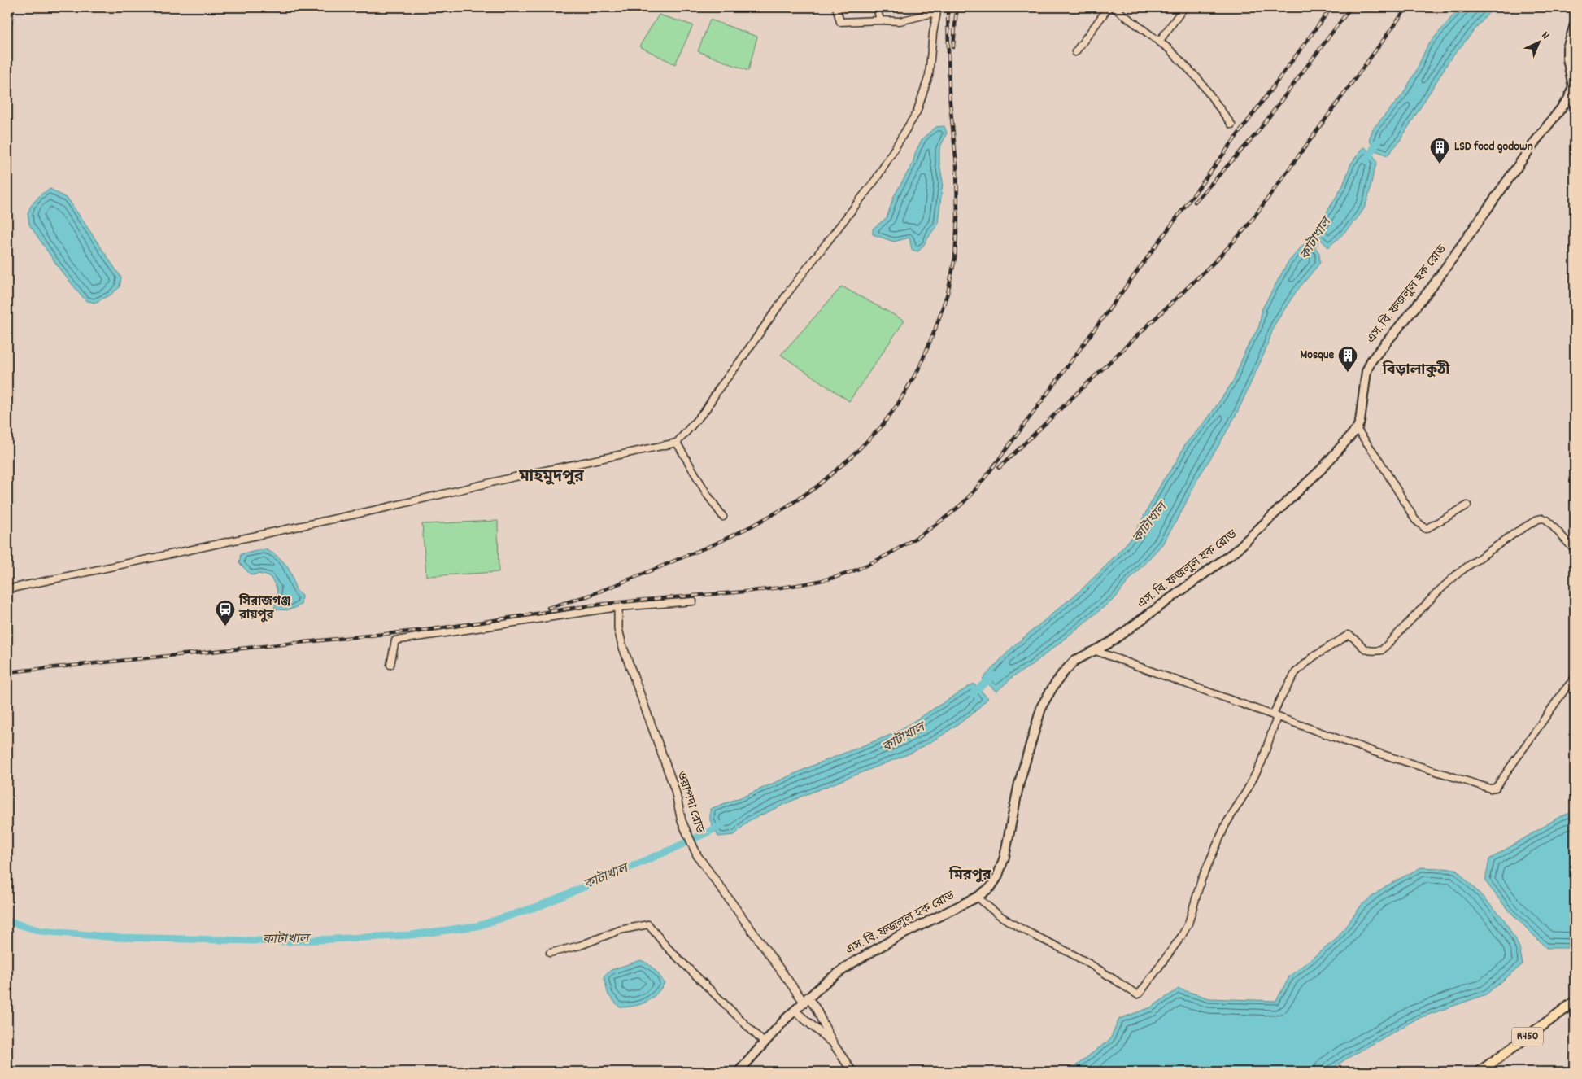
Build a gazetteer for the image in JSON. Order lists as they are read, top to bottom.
{
  "streets": {
    "main road": ["এস. বি. ফজলুল হক রোড", "R450"],
    "street": ["ওয়াপদা রোড"]
  },
  "crossings": [
    ["এস. বি. ফজলুল হক রোড", "ওয়াপদা রোড"]
  ],
  "districts": ["বিড়ালাকুঠী", "মাহমুদপুর", "মিরপুর"],
  "water": ["কাটাখাল"],
  "places": {
    "building": ["LSD food godown", "Mosque"],
    "station": ["সিরাজগঞ্জ রায়পুর"]
  },
  "north": "top right"
}
